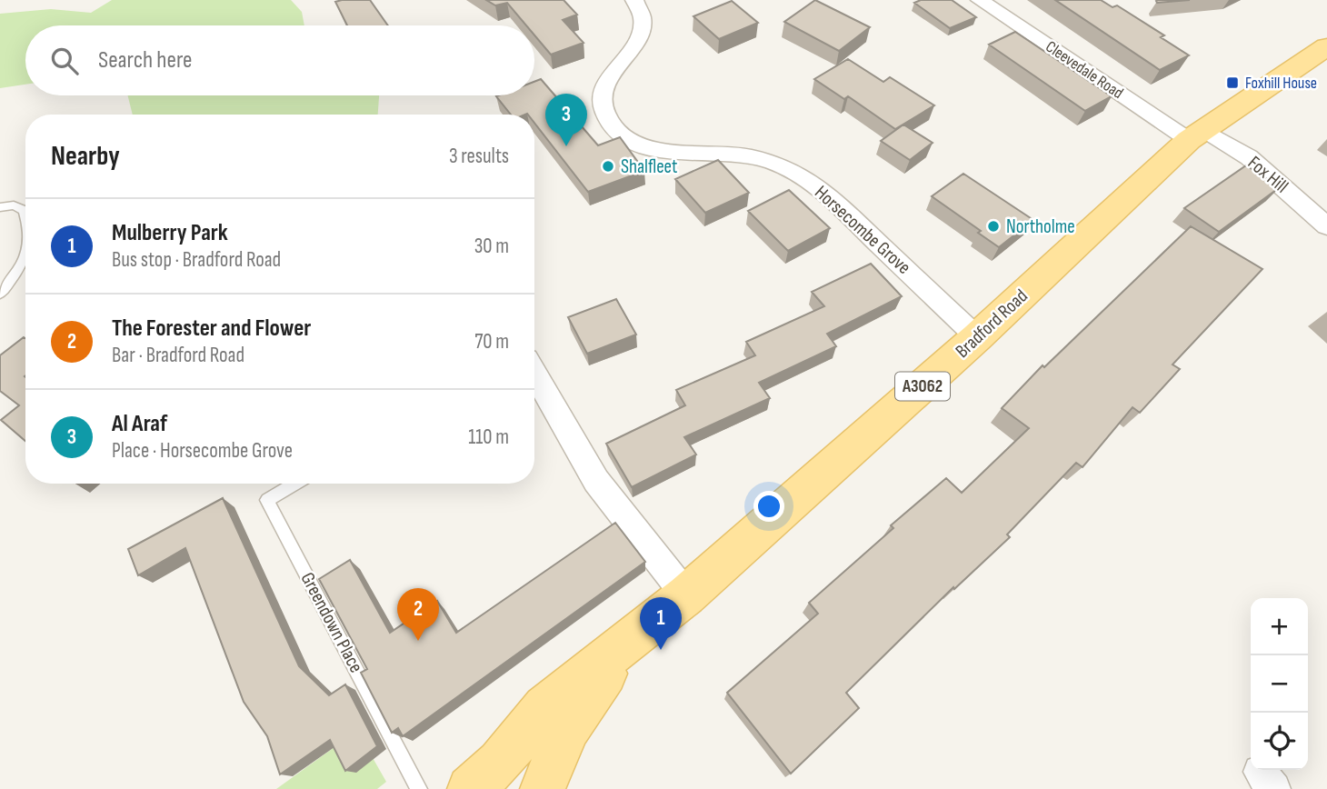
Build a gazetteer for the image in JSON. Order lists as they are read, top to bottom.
{
  "streets": {
    "main road": ["Bradford Road", "A3062"],
    "street": ["Cleevedale Road", "Fox Hill", "Horsecombe Grove"],
    "lane": ["Greendown Place"]
  },
  "crossings": [
    ["Cleevedale Road", "Fox Hill"],
    ["Cleevedale Road", "Bradford Road"],
    ["Fox Hill", "Bradford Road"],
    ["Horsecombe Grove", "Bradford Road"]
  ],
  "places": {
    "transit": ["Foxhill House"],
    "other": ["Shalfleet", "Northolme"]
  },
  "page": {
    "search": "Search here",
    "pins": ["3", "2", "1"],
    "heading": ["Nearby", "3 results"],
    "list": [
      {
        "mark": "1",
        "name": "Mulberry Park",
        "note": "Bus stop · Bradford Road",
        "value": "30 m"
      },
      {
        "mark": "2",
        "name": "The Forester and Flower",
        "note": "Bar · Bradford Road",
        "value": "70 m"
      },
      {
        "mark": "3",
        "name": "Al Araf",
        "note": "Place · Horsecombe Grove",
        "value": "110 m"
      }
    ],
    "map_buttons": ["+", "−"]
  }
}
